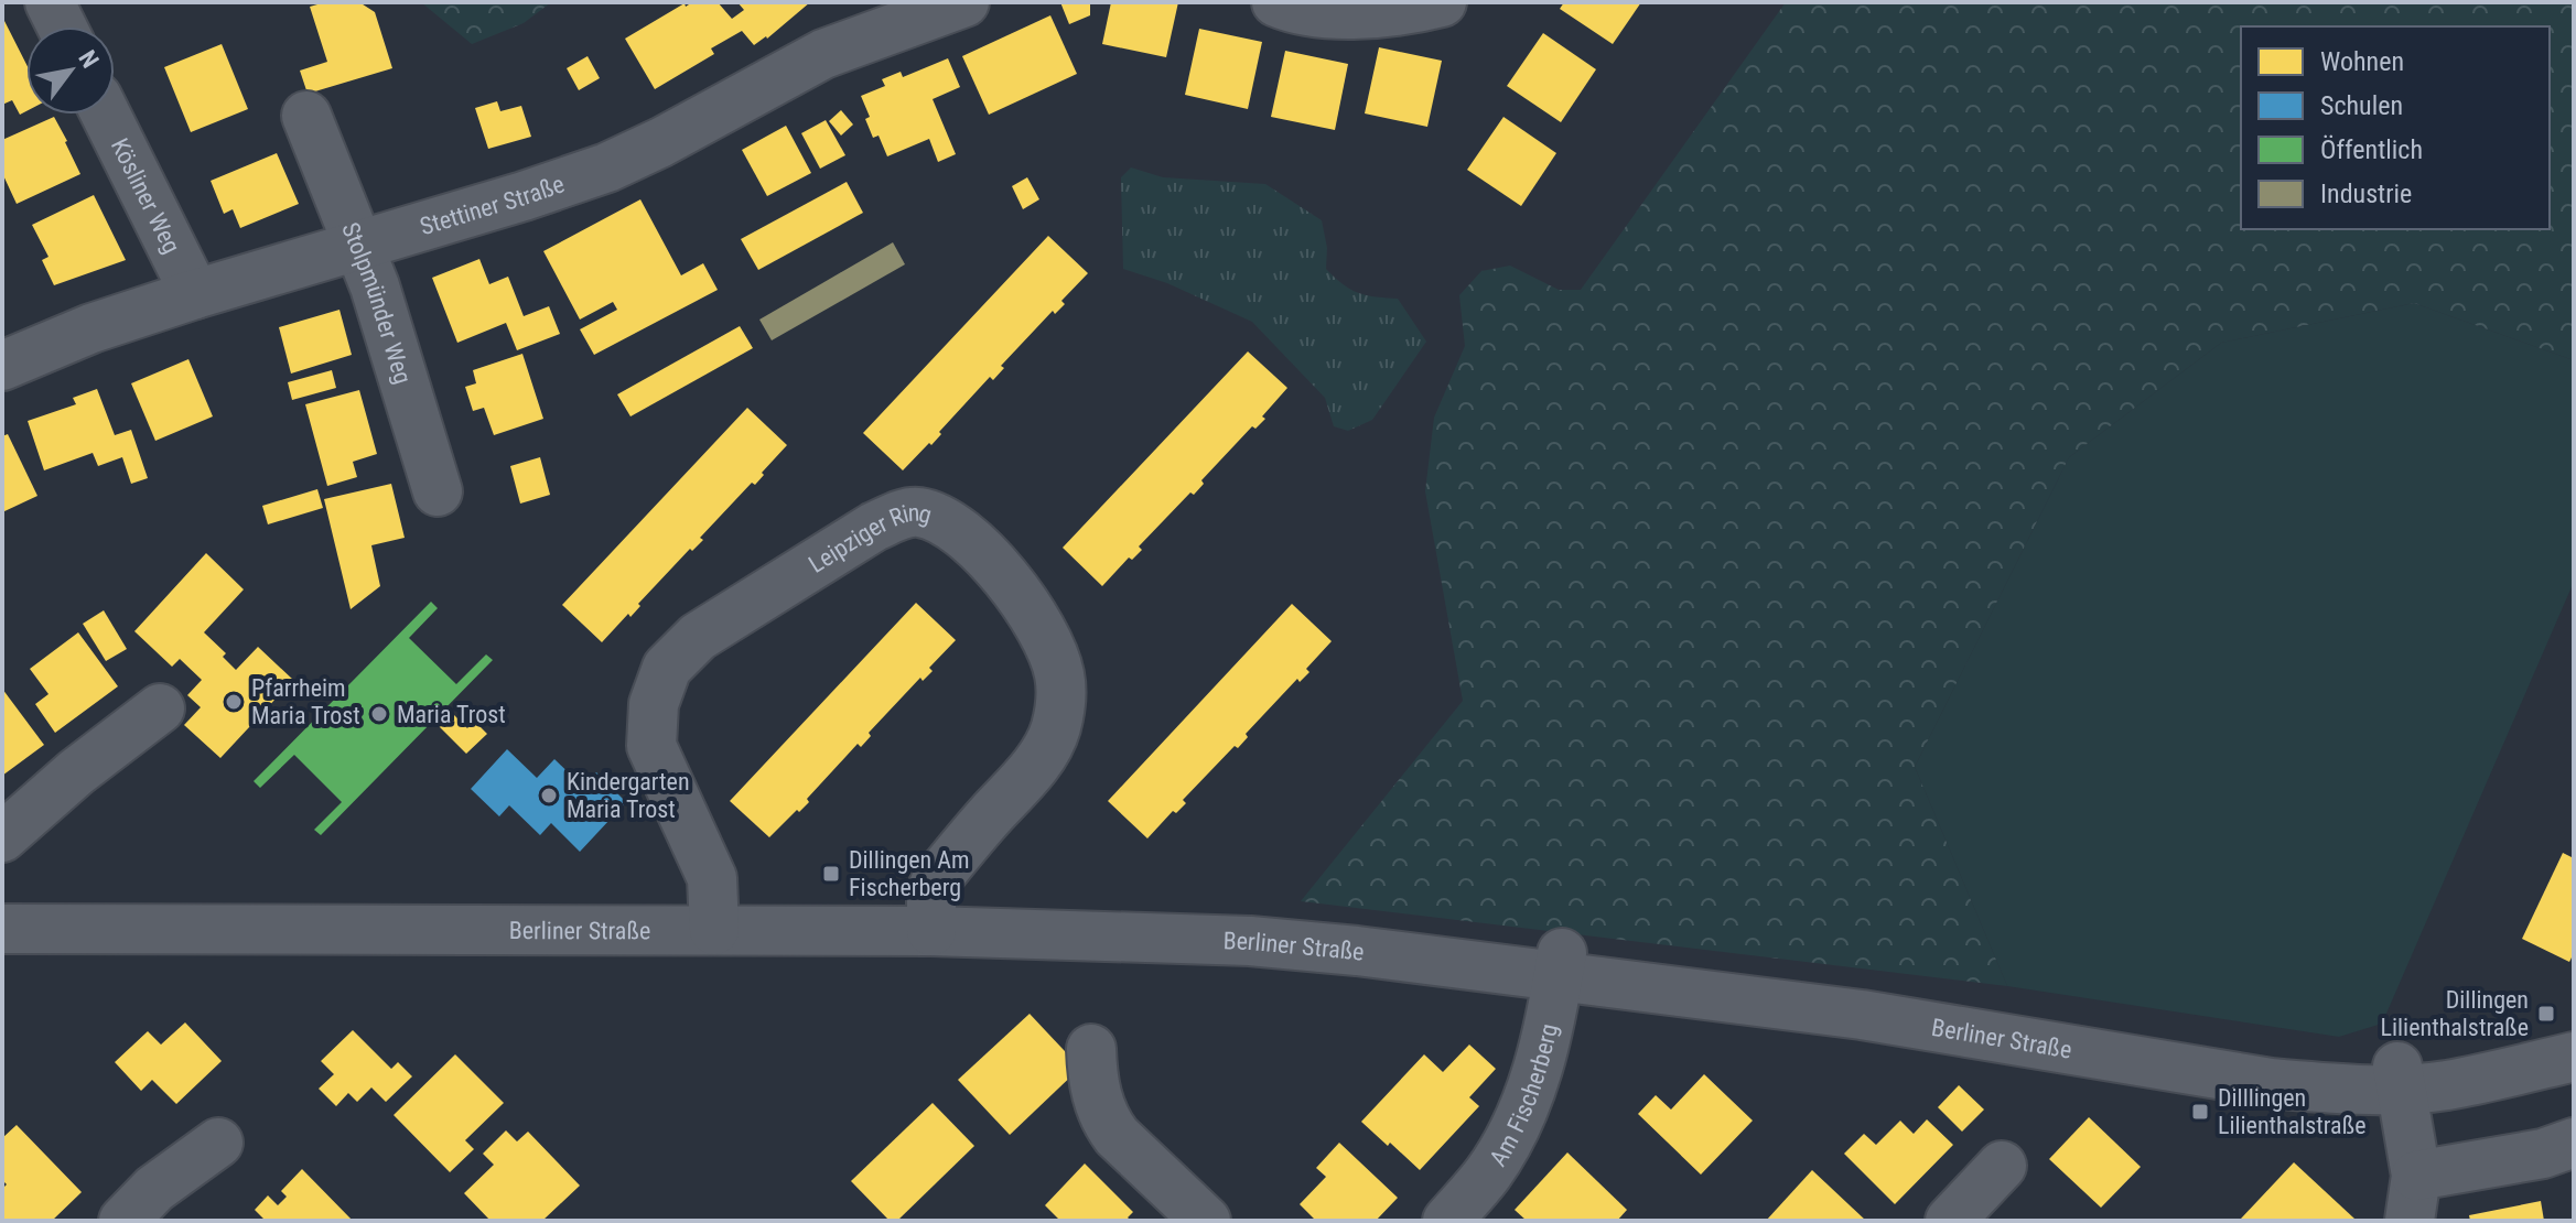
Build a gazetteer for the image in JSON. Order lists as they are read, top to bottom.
{
  "streets": {
    "street": [
      "Kösliner Weg",
      "Stettiner Straße",
      "Stolpmünder Weg",
      "Leipziger Ring",
      "Berliner Straße",
      "Am Fischerberg"
    ]
  },
  "crossings": [
    ["Kösliner Weg", "Stettiner Straße"],
    ["Stettiner Straße", "Stolpmünder Weg"],
    ["Leipziger Ring", "Berliner Straße"],
    ["Berliner Straße", "Am Fischerberg"]
  ],
  "places": {
    "other": ["Pfarrheim Maria Trost", "Maria Trost", "Kindergarten Maria Trost"],
    "transit": ["Dillingen Am Fischerberg", "Dillingen Lilienthalstraße", "Dilllingen Lilienthalstraße"]
  },
  "legend": [
    "Wohnen",
    "Schulen",
    "Öffentlich",
    "Industrie"
  ],
  "north": "top right"
}
